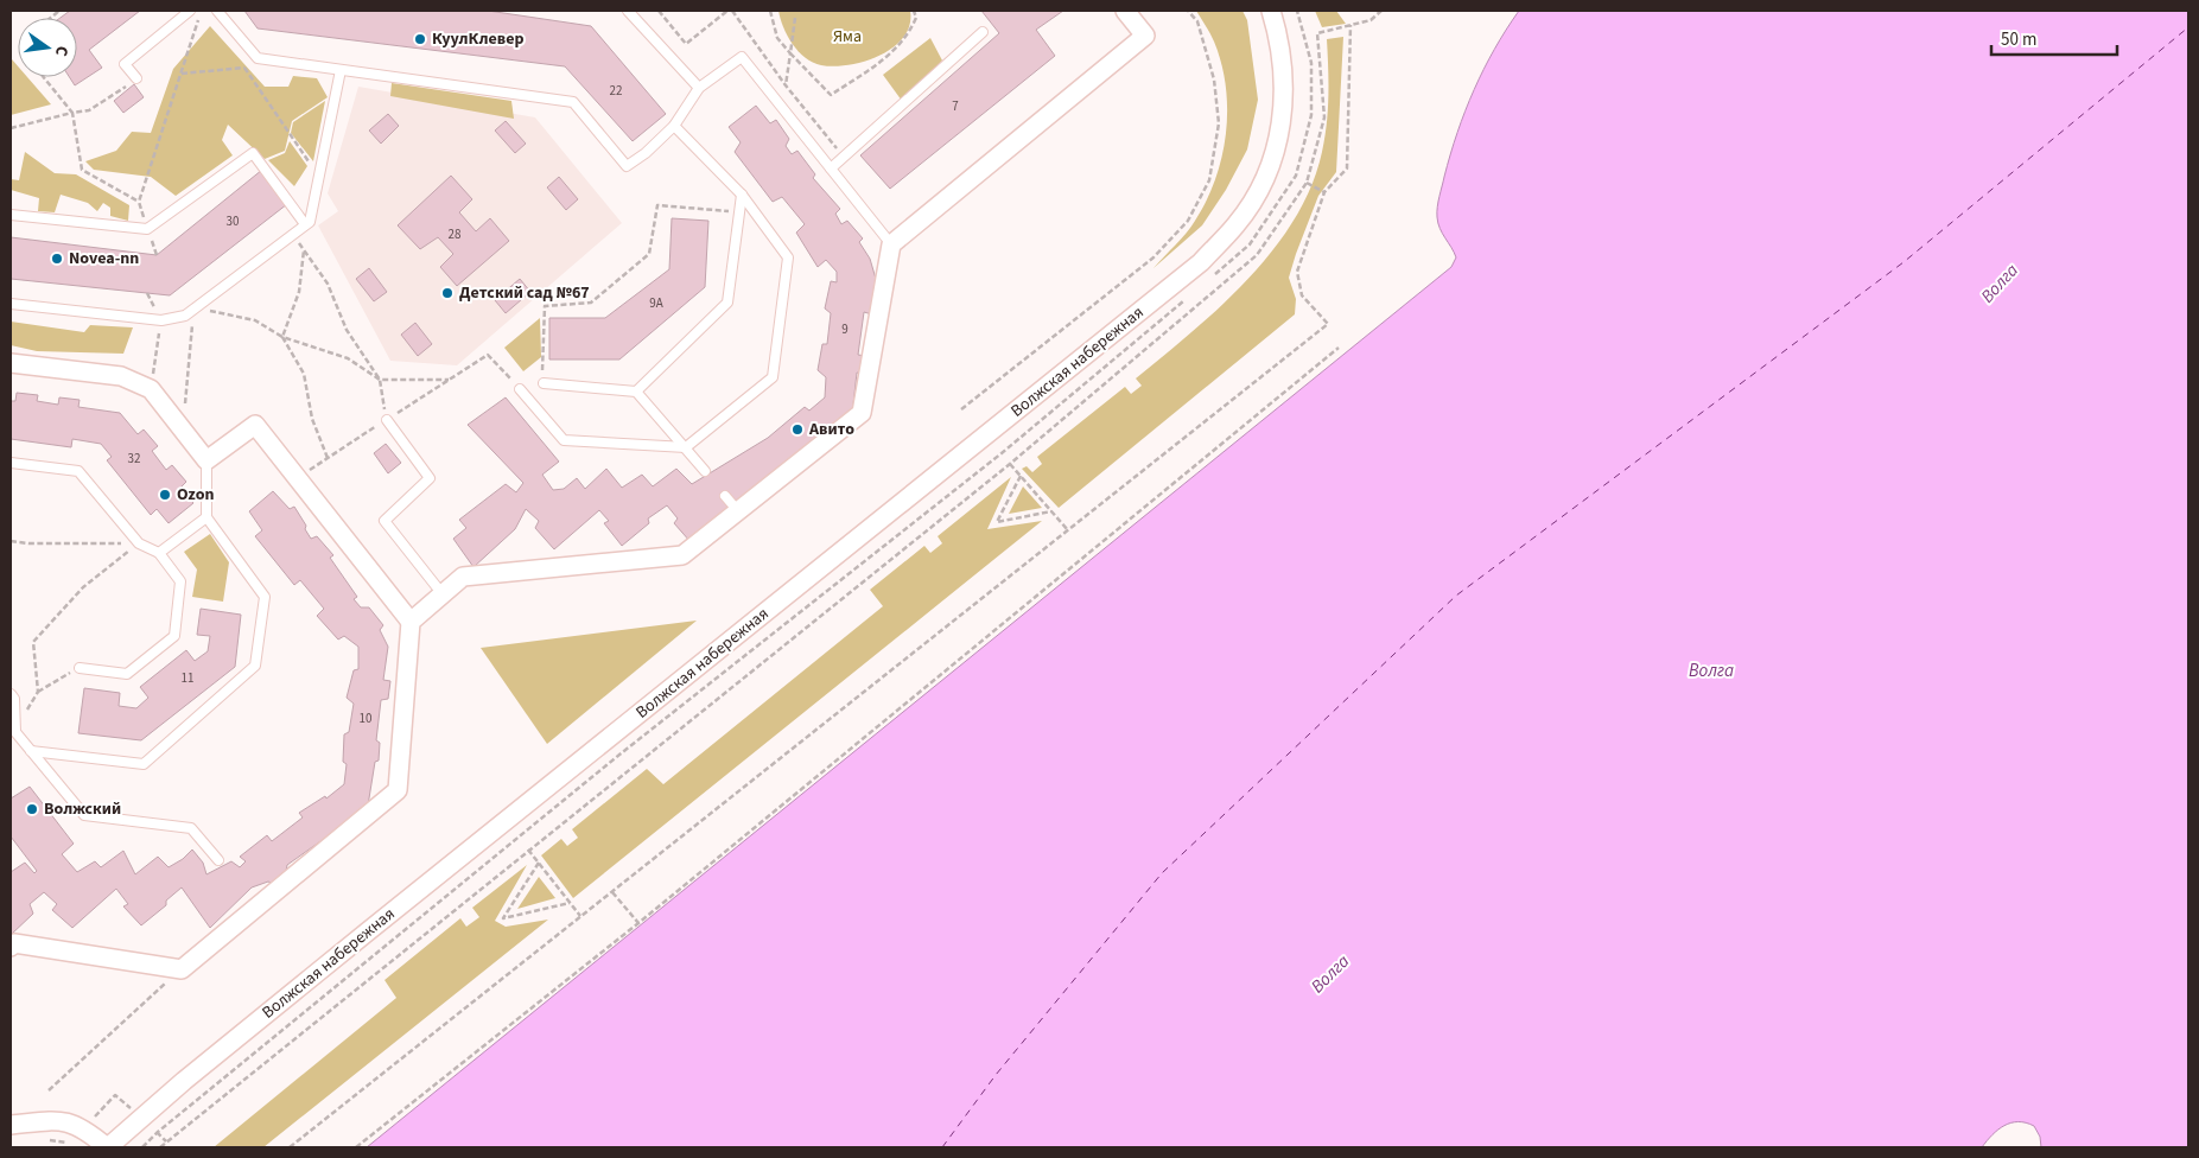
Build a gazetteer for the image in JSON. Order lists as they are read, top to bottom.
{
  "streets": {
    "street": ["Волжская набережная"]
  },
  "water": ["Волга"],
  "parks": ["Яма"],
  "places": [
    "КуулКлевер",
    "Novea-nn",
    "Детский сад №67",
    "Авито",
    "Ozon",
    "Волжский"
  ],
  "house_numbers": [
    "22",
    "7",
    "30",
    "28",
    "9А",
    "9",
    "32",
    "11",
    "10"
  ],
  "scale_bar": "50 m",
  "north": "right"
}
